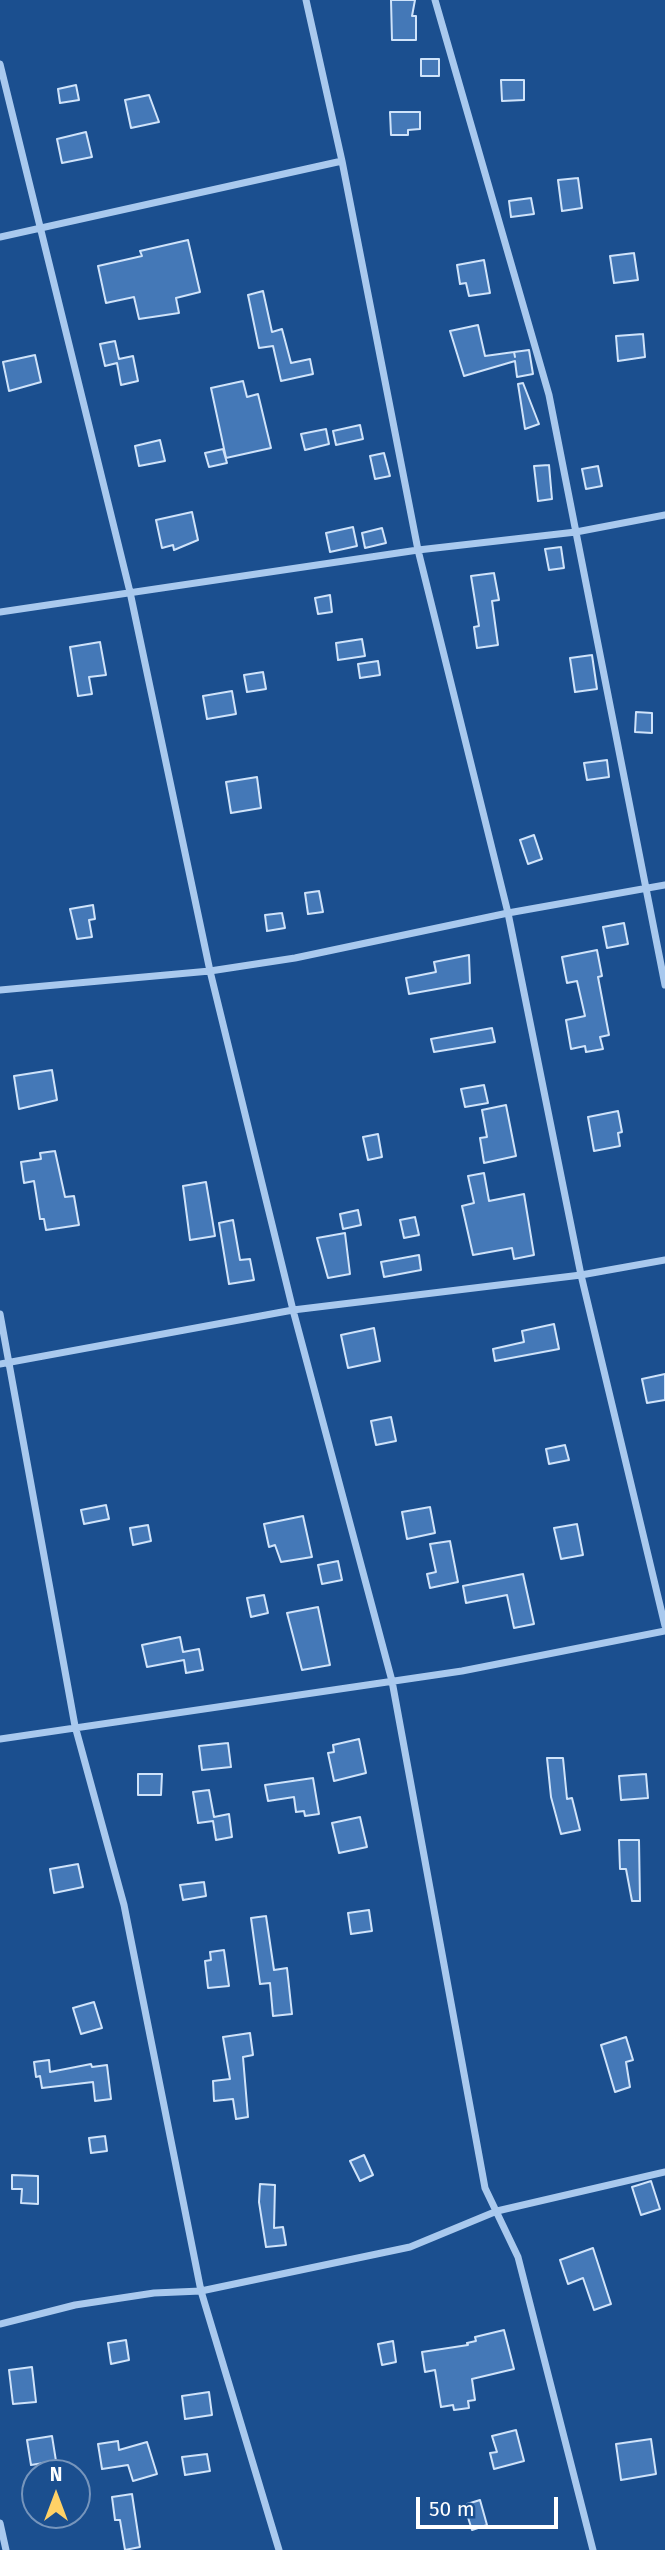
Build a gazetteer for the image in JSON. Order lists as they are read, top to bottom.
{
  "scale_bar": "50 m",
  "north": "top"
}
